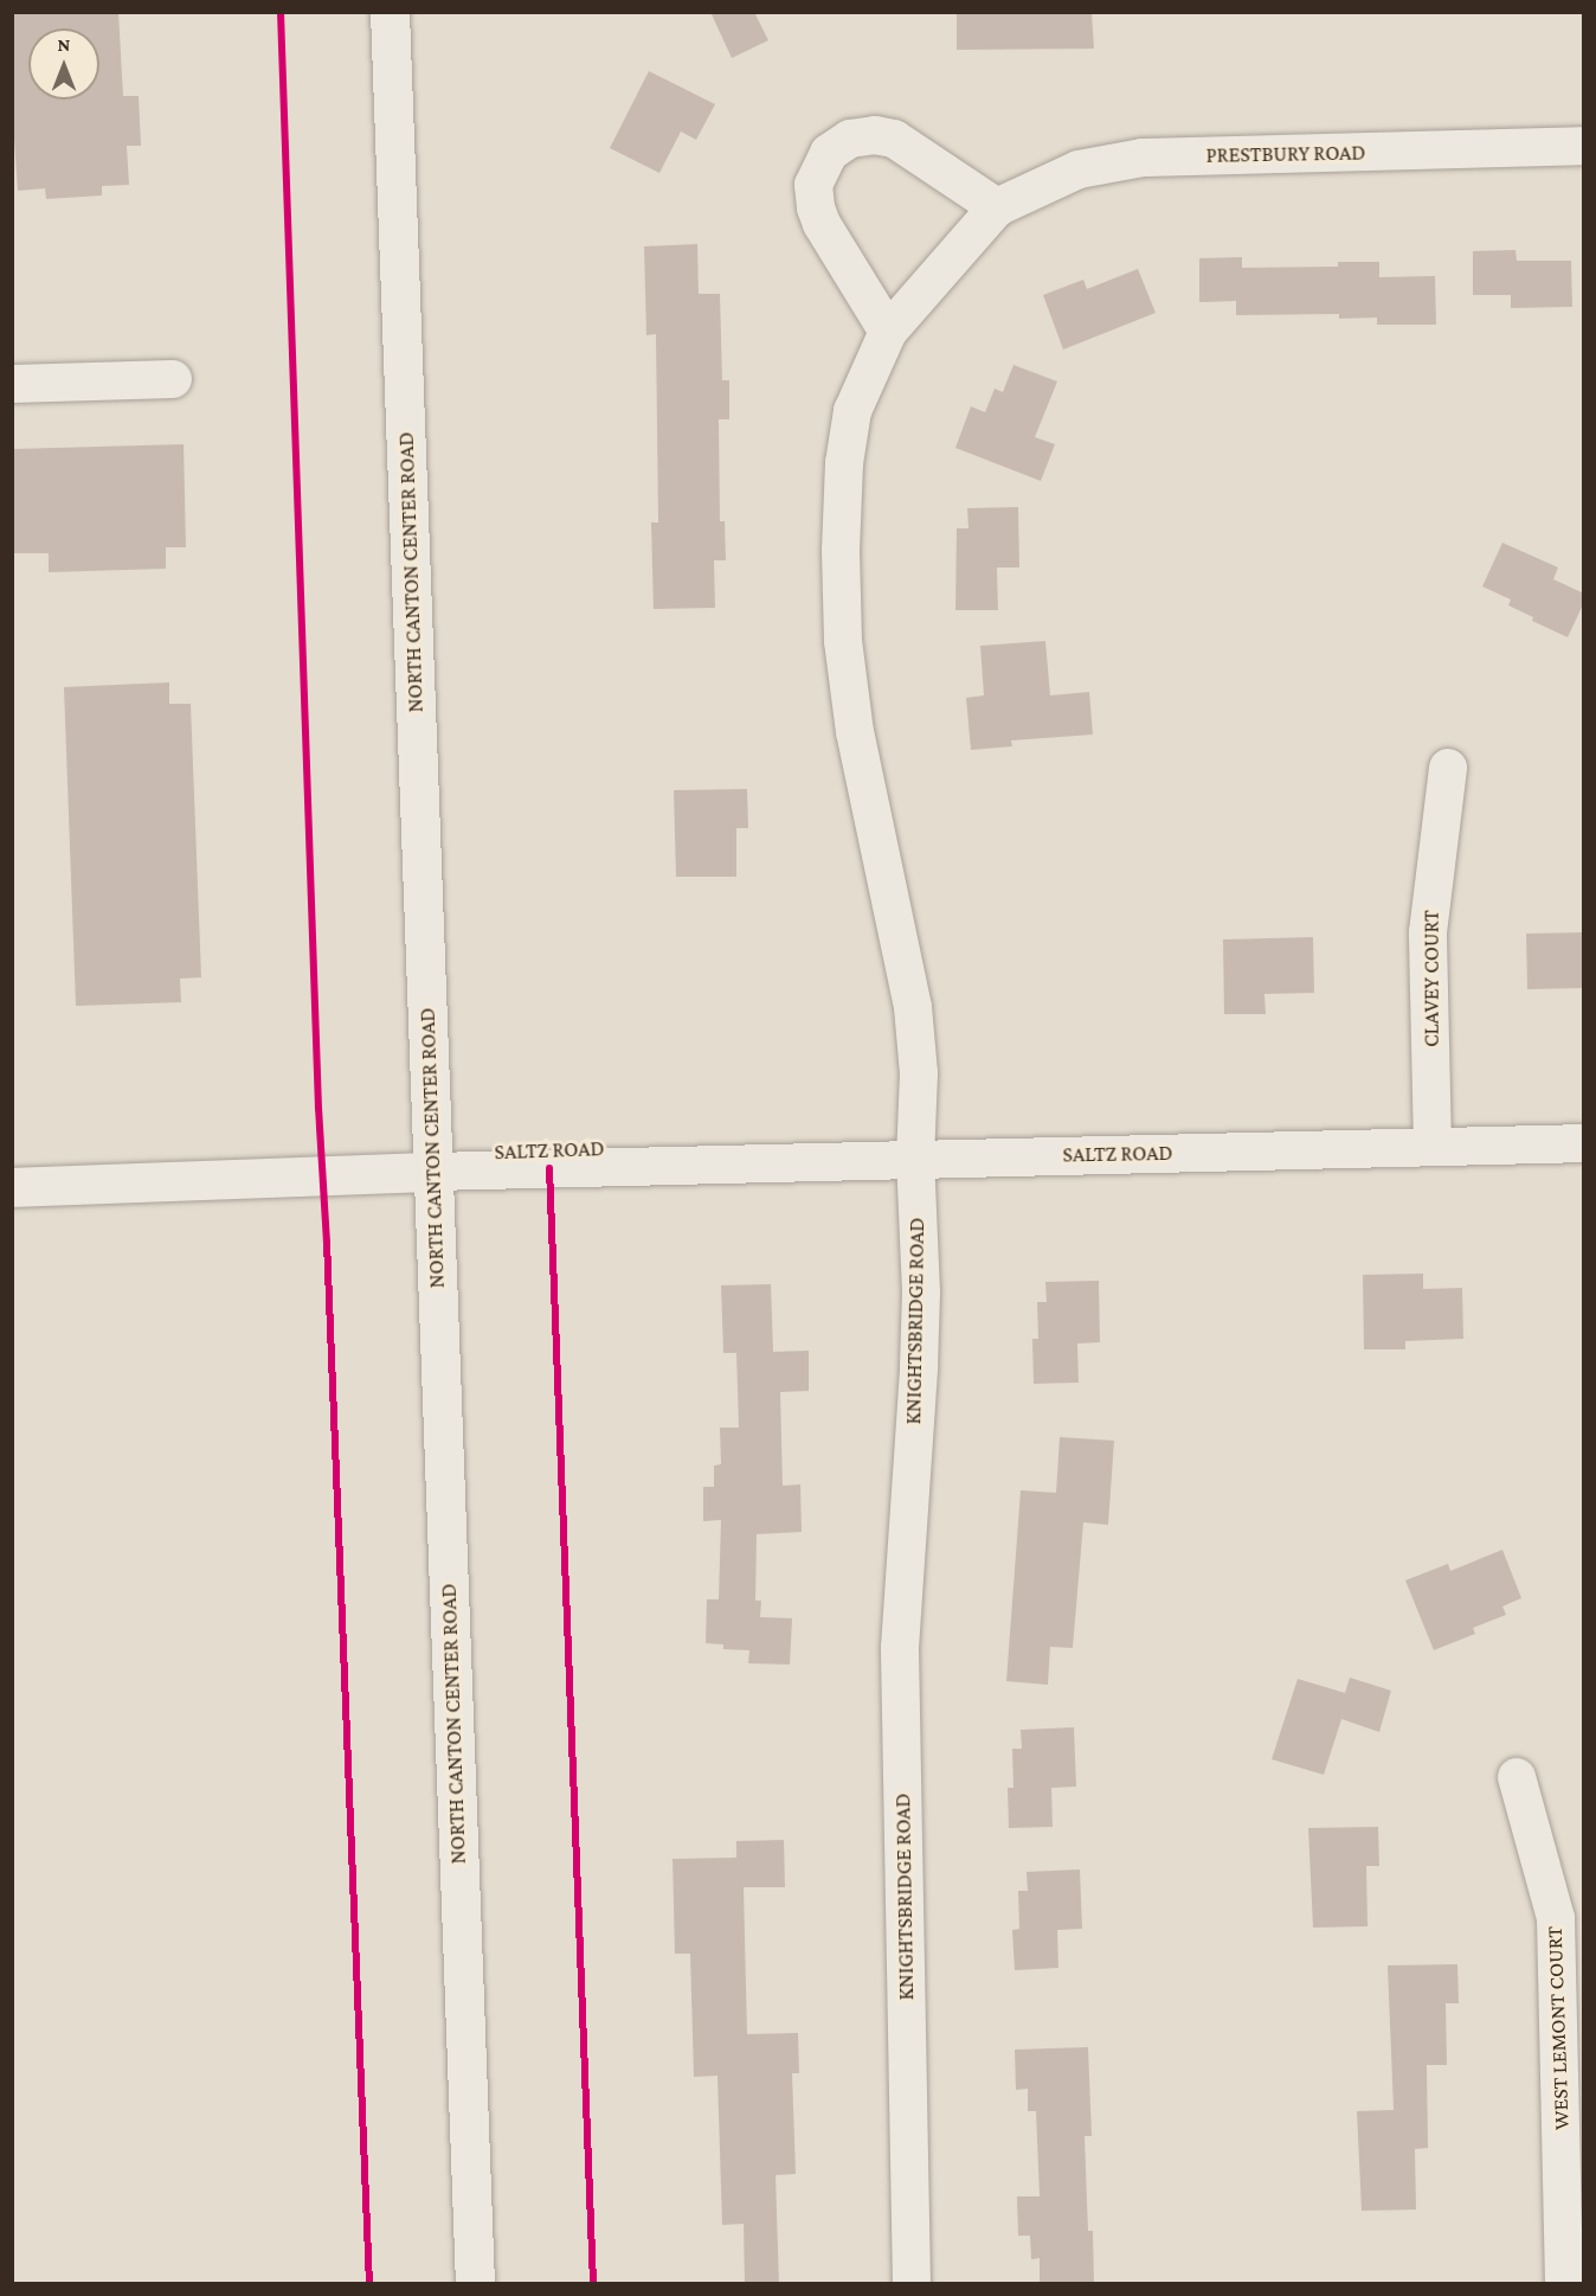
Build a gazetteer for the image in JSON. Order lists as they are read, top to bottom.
{
  "streets": {
    "main road": ["NORTH CANTON CENTER ROAD", "SALTZ ROAD"],
    "street": [
      "PRESTBURY ROAD",
      "CLAVEY COURT",
      "KNIGHTSBRIDGE ROAD",
      "WEST LEMONT COURT"
    ]
  },
  "crossings": [
    ["PRESTBURY ROAD", "KNIGHTSBRIDGE ROAD"],
    ["NORTH CANTON CENTER ROAD", "SALTZ ROAD"],
    ["CLAVEY COURT", "SALTZ ROAD"],
    ["SALTZ ROAD", "KNIGHTSBRIDGE ROAD"]
  ],
  "north": "top"
}
